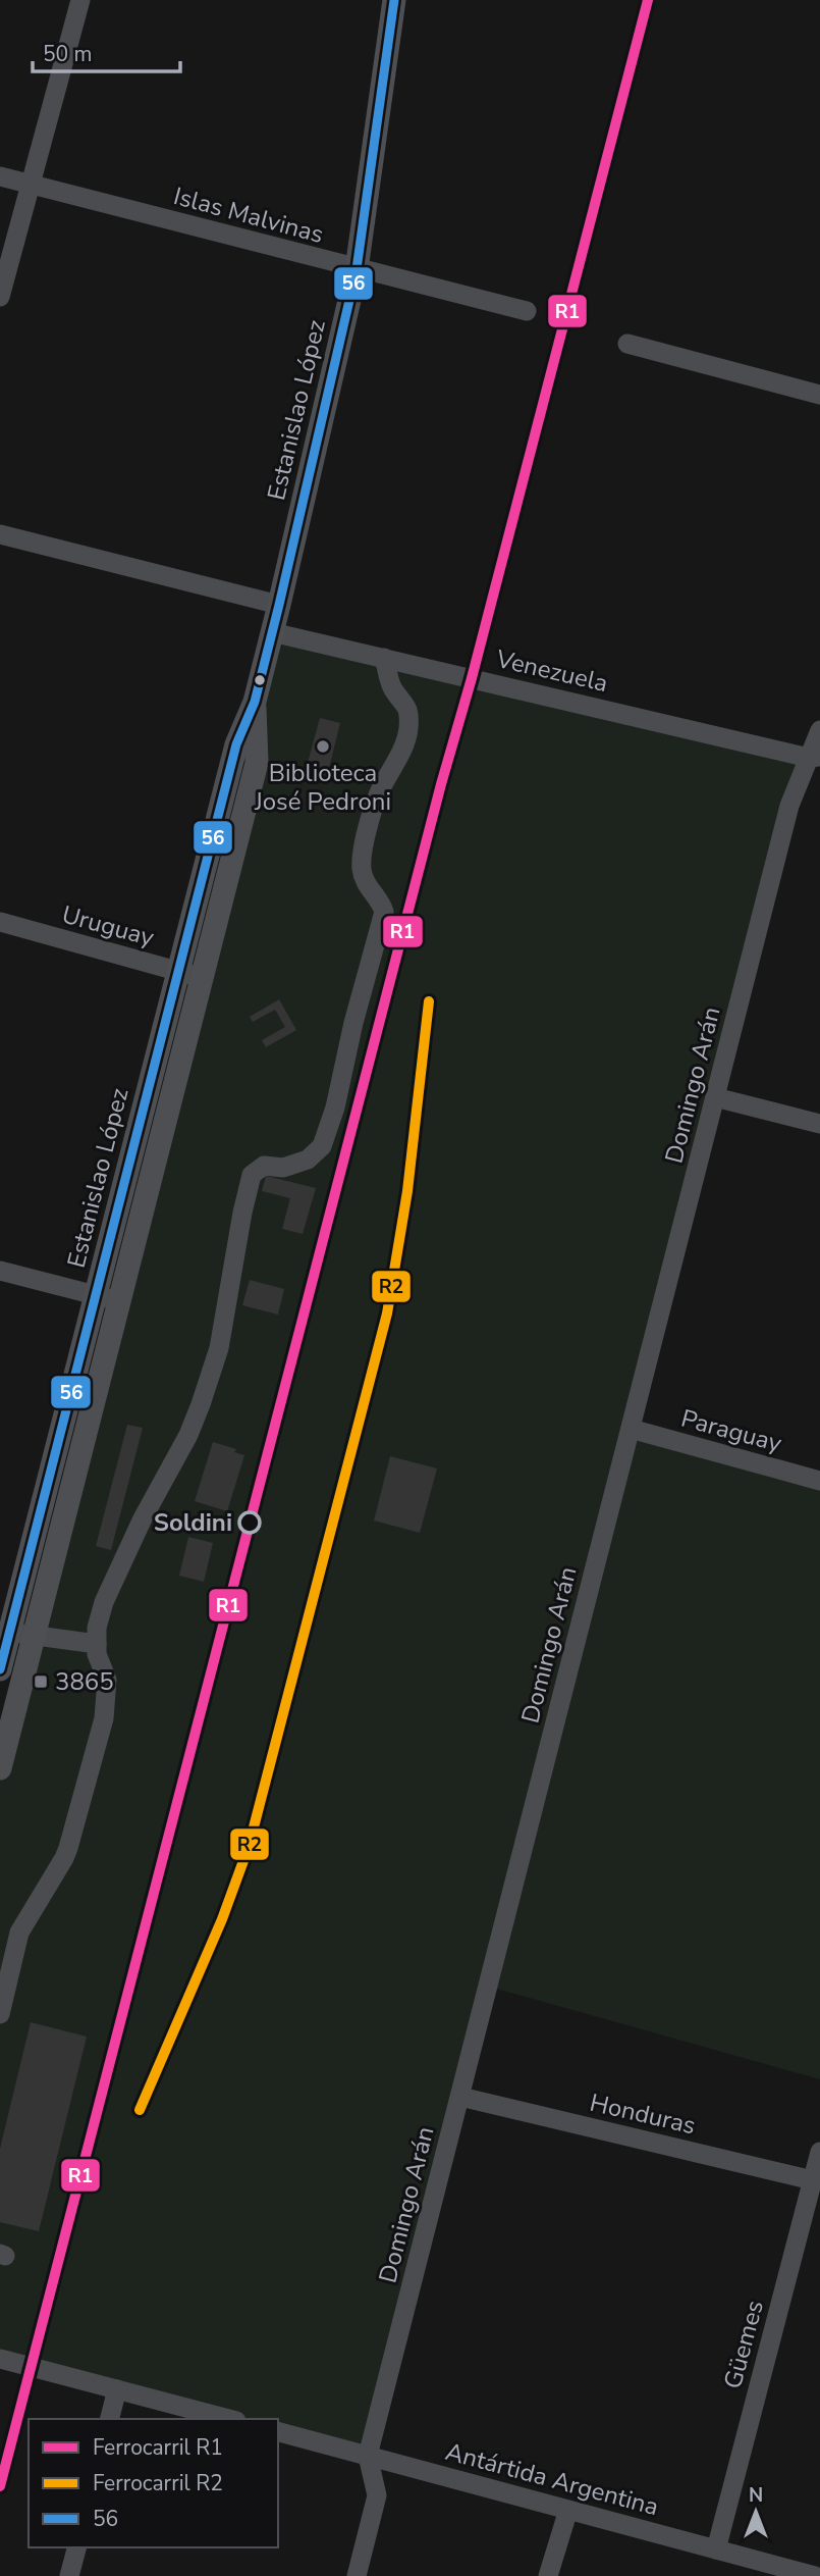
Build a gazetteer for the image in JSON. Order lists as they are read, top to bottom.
{
  "streets": {
    "main road": ["Estanislao López"],
    "street": [
      "Islas Malvinas",
      "Venezuela",
      "Uruguay",
      "Domingo Arán",
      "Paraguay",
      "Honduras",
      "Güemes",
      "Antártida Argentina"
    ]
  },
  "crossings": [
    ["Islas Malvinas", "Estanislao López"],
    ["Estanislao López", "Venezuela"],
    ["Estanislao López", "Uruguay"],
    ["Venezuela", "Domingo Arán"],
    ["Domingo Arán", "Paraguay"],
    ["Domingo Arán", "Honduras"],
    ["Domingo Arán", "Antártida Argentina"],
    ["Honduras", "Güemes"],
    ["Güemes", "Antártida Argentina"]
  ],
  "places": {
    "other": ["Biblioteca José Pedroni", "Soldini"],
    "transit": ["3865"]
  },
  "lines": ["rail line R1", "transit line 56", "rail line R2"],
  "legend": ["Ferrocarril R1", "Ferrocarril R2", "56"],
  "scale_bar": "50 m",
  "north": "top"
}
